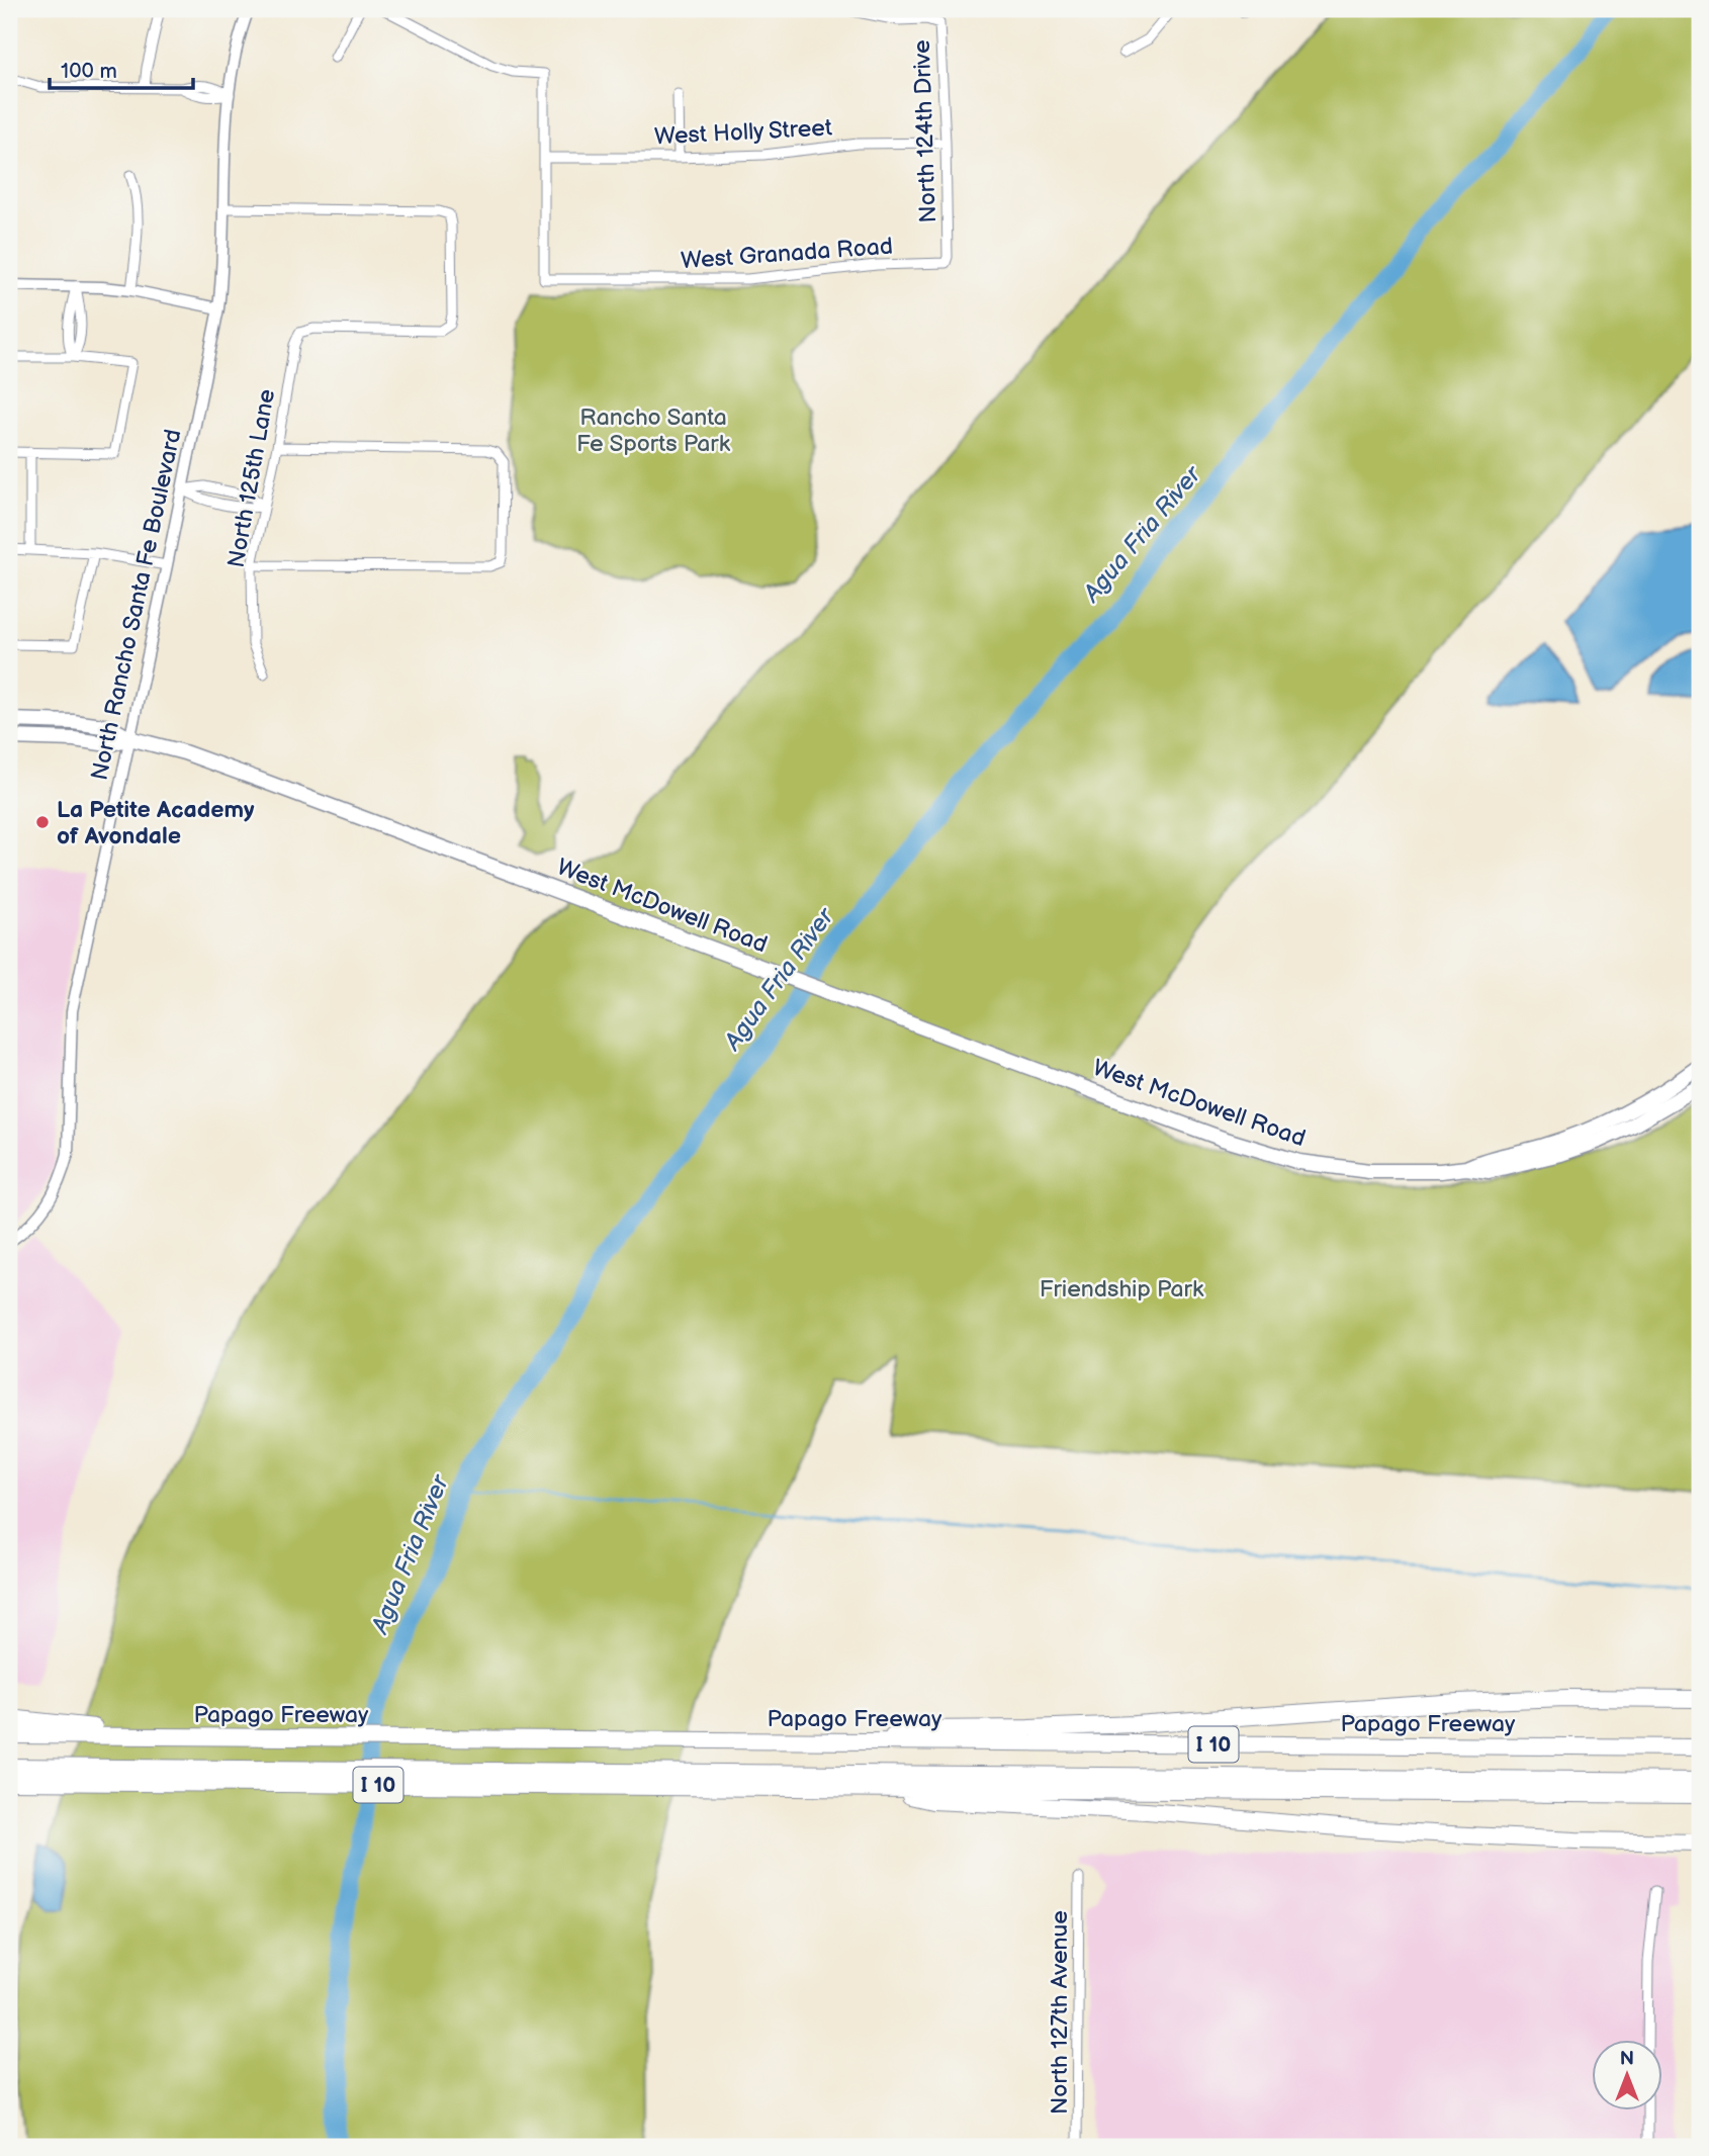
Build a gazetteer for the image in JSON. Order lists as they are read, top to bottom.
{
  "streets": {
    "highway": ["Papago Freeway", "I 10"],
    "main road": ["West McDowell Road"],
    "street": [
      "West Holly Street",
      "North 124th Drive",
      "West Granada Road",
      "North 125th Lane",
      "North Rancho Santa Fe Boulevard",
      "North 127th Avenue"
    ]
  },
  "crossings": [
    ["West Holly Street", "North 124th Drive"],
    ["West Holly Street", "West Granada Road"],
    ["North 124th Drive", "West Granada Road"],
    ["North 125th Lane", "North Rancho Santa Fe Boulevard"],
    ["North Rancho Santa Fe Boulevard", "West McDowell Road"]
  ],
  "water": ["Agua Fria River"],
  "parks": ["Rancho Santa Fe Sports Park", "Friendship Park"],
  "places": ["La Petite Academy of Avondale"],
  "scale_bar": "100 m",
  "north": "top"
}
